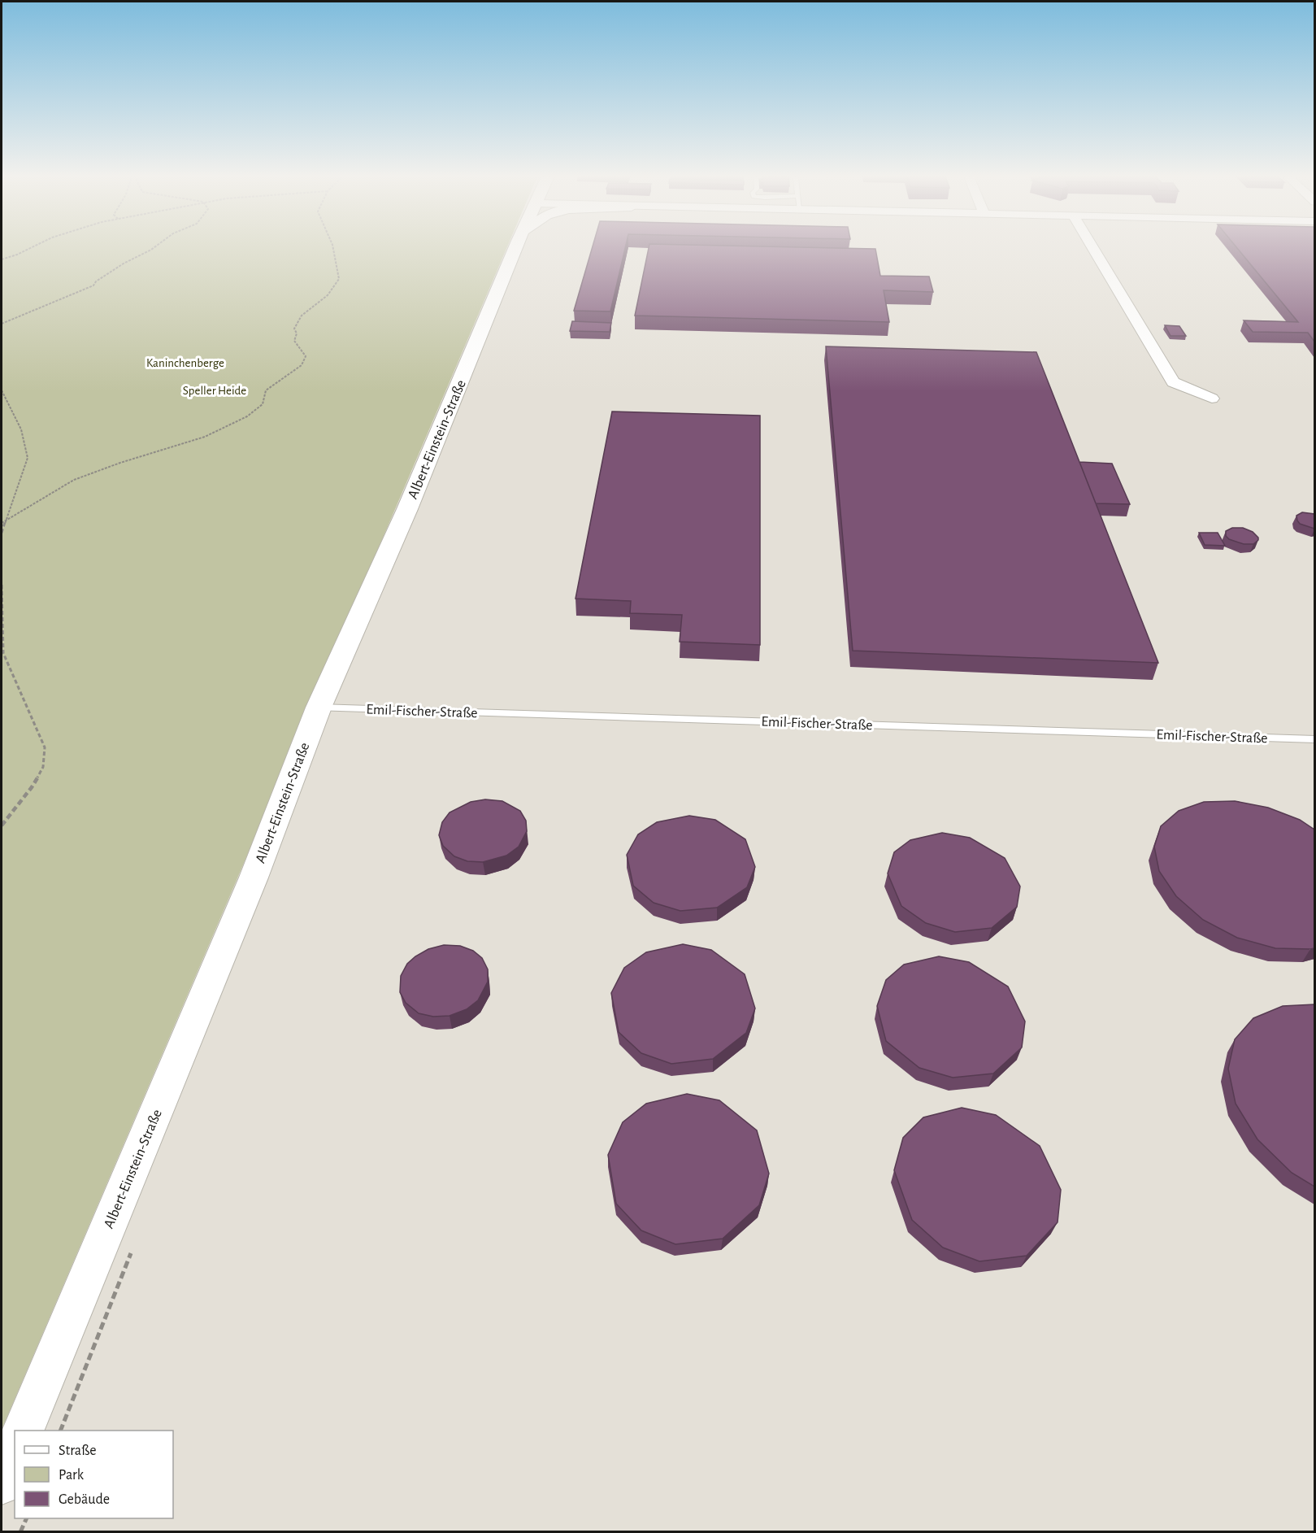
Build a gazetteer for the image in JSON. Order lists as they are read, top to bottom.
{
  "streets": {
    "main road": ["Albert-Einstein-Straße"],
    "lane": ["Emil-Fischer-Straße"]
  },
  "crossings": [
    ["Albert-Einstein-Straße", "Emil-Fischer-Straße"]
  ],
  "parks": ["Kaninchenberge", "Speller Heide"],
  "legend": ["Straße", "Park", "Gebäude"]
}
